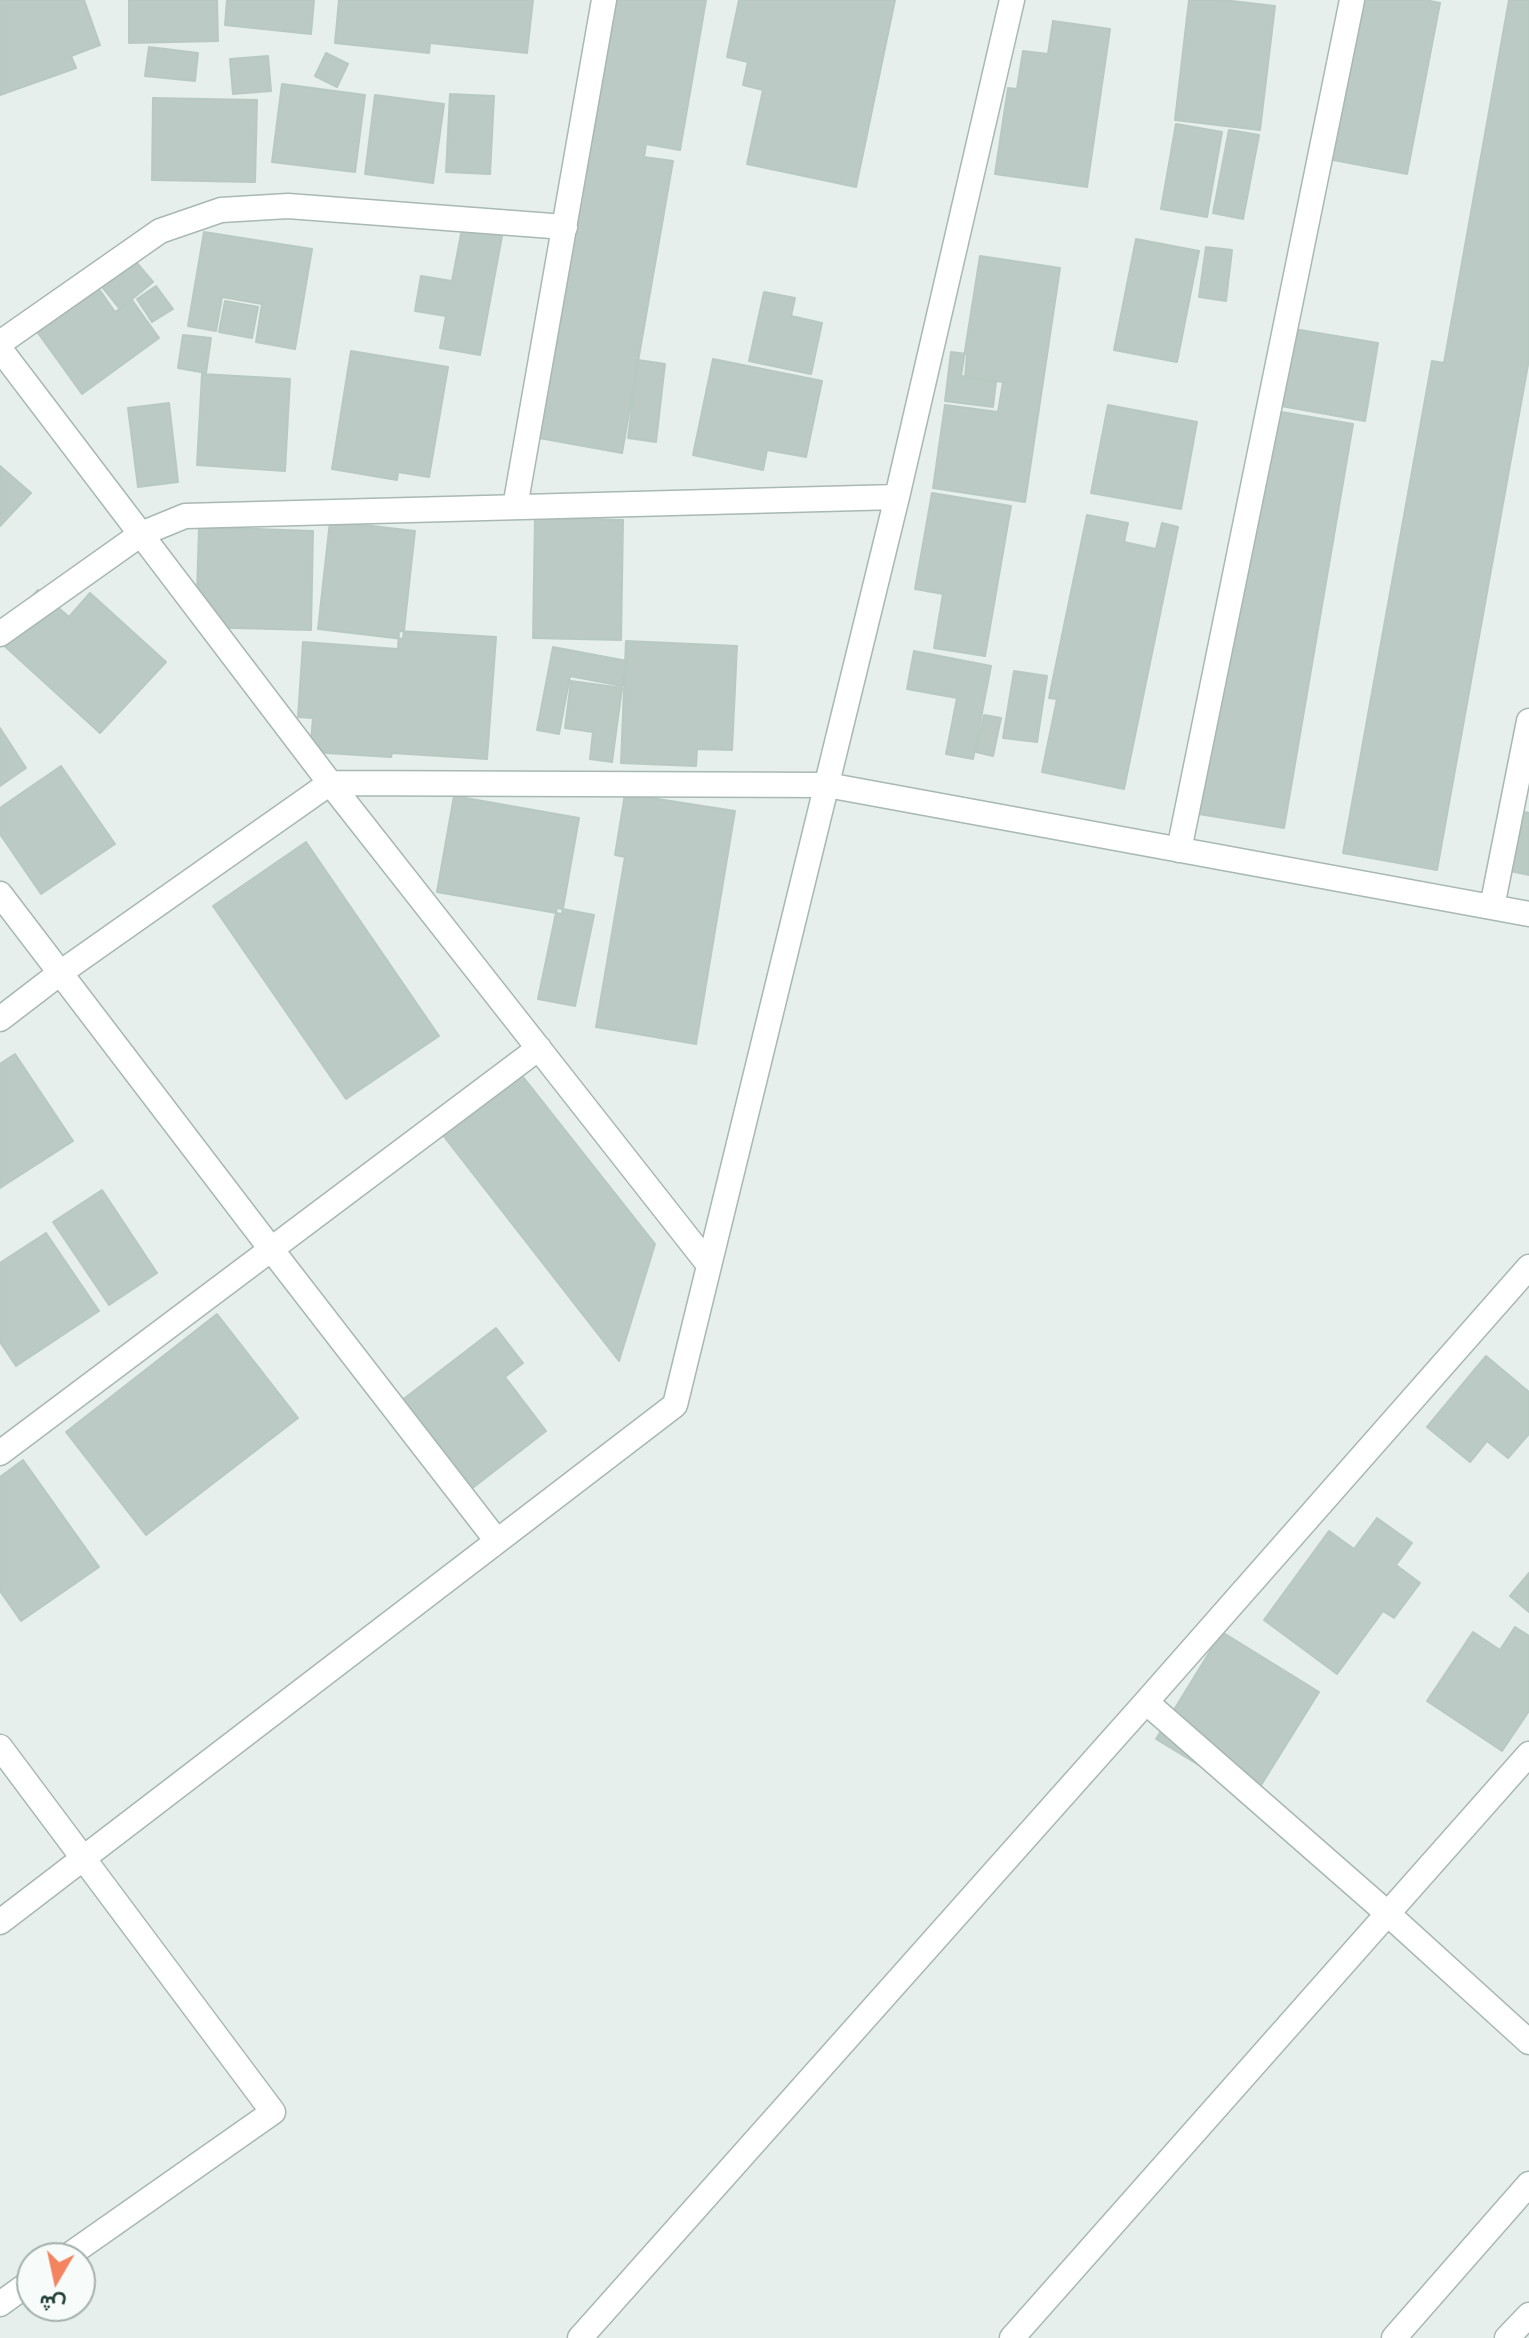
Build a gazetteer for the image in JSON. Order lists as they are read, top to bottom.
{
  "north": "bottom"
}
